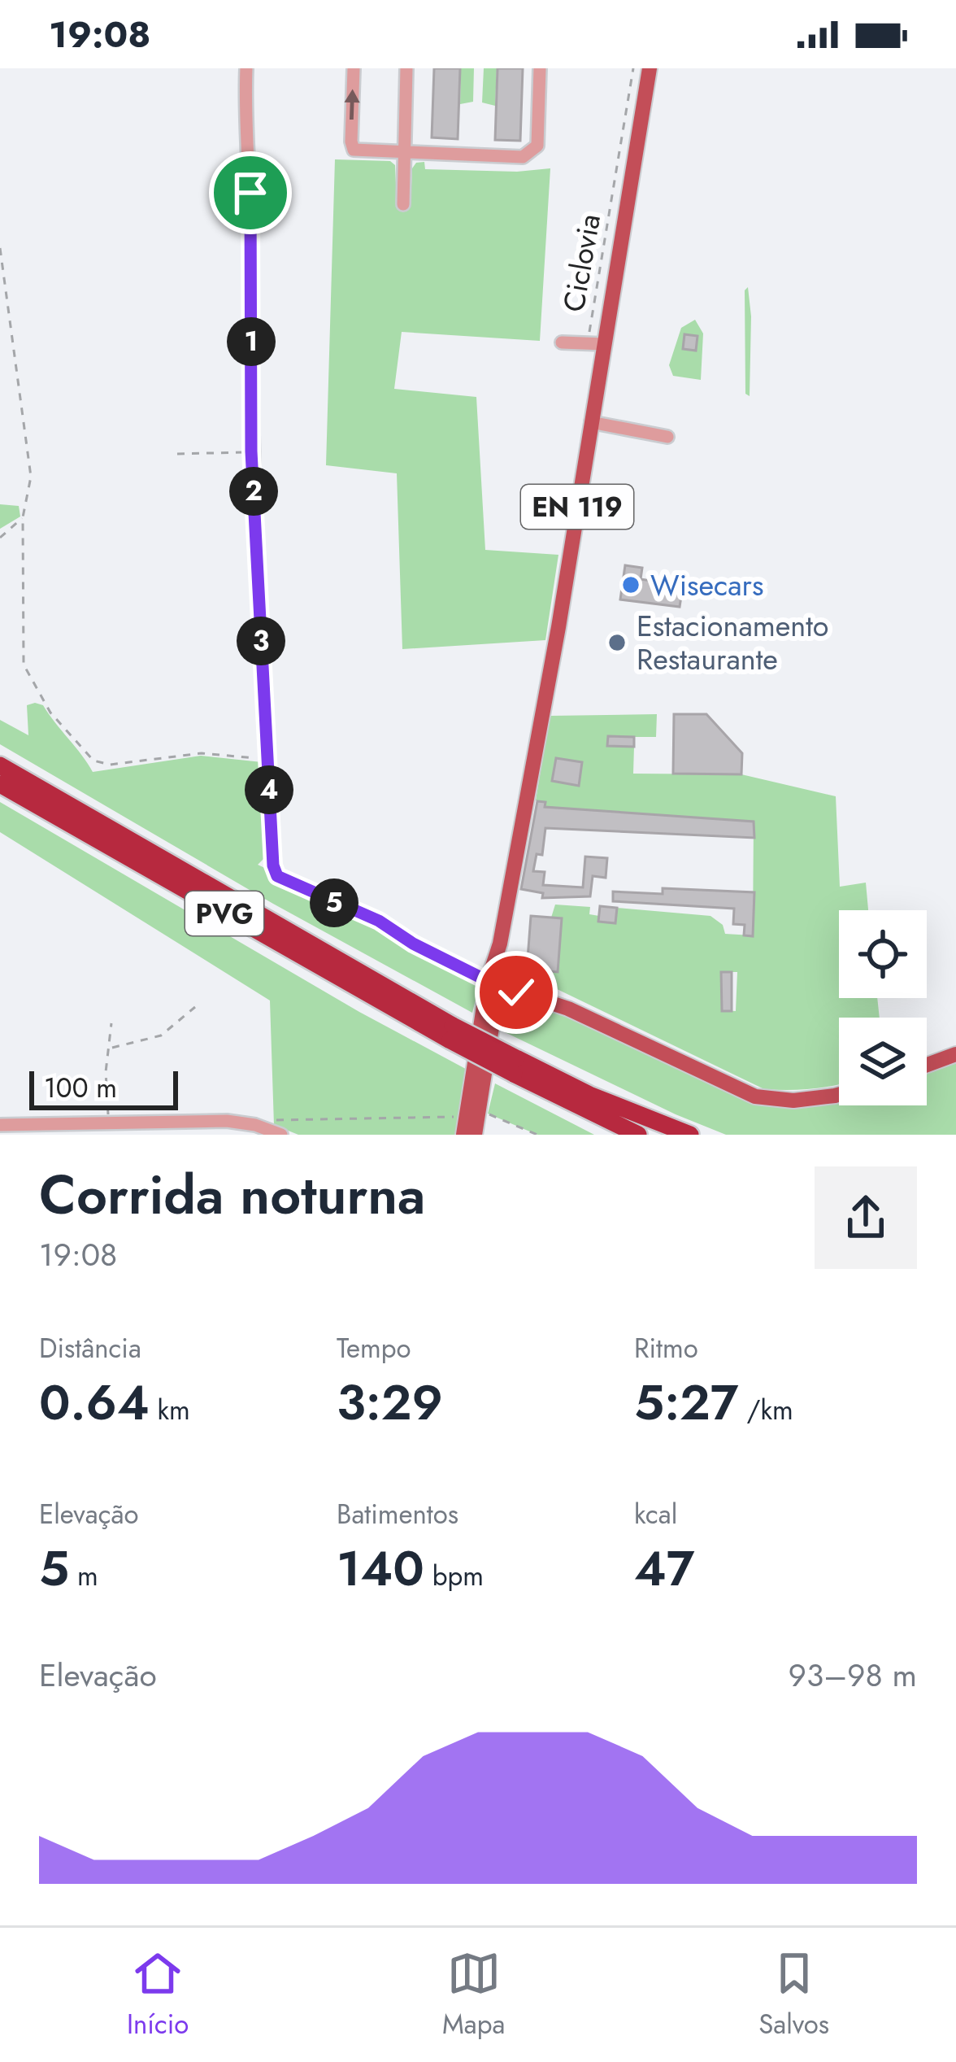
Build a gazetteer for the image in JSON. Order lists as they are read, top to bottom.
{
  "streets": {
    "highway": ["PVG"],
    "main road": ["EN 119"],
    "path": ["Ciclovia"]
  },
  "crossings": [
    ["Ciclovia", "EN 119"]
  ],
  "places": ["Wisecars", "Estacionamento Restaurante"],
  "scale_bar": "100 m",
  "page": {
    "status": "19:08",
    "pins": [
      "1",
      "2",
      "3",
      "4",
      "5"
    ],
    "scale": "100 m",
    "heading": ["Corrida noturna", "19:08"],
    "stats": [
      ["Distância", "0.64 km"],
      ["Tempo", "3:29"],
      ["Ritmo", "5:27 /km"],
      ["Elevação", "5 m"],
      ["Batimentos", "140 bpm"],
      ["kcal", "47"]
    ],
    "chart": ["Elevação", "93–98 m"],
    "tabs": ["Início", "Mapa", "Salvos"]
  }
}
